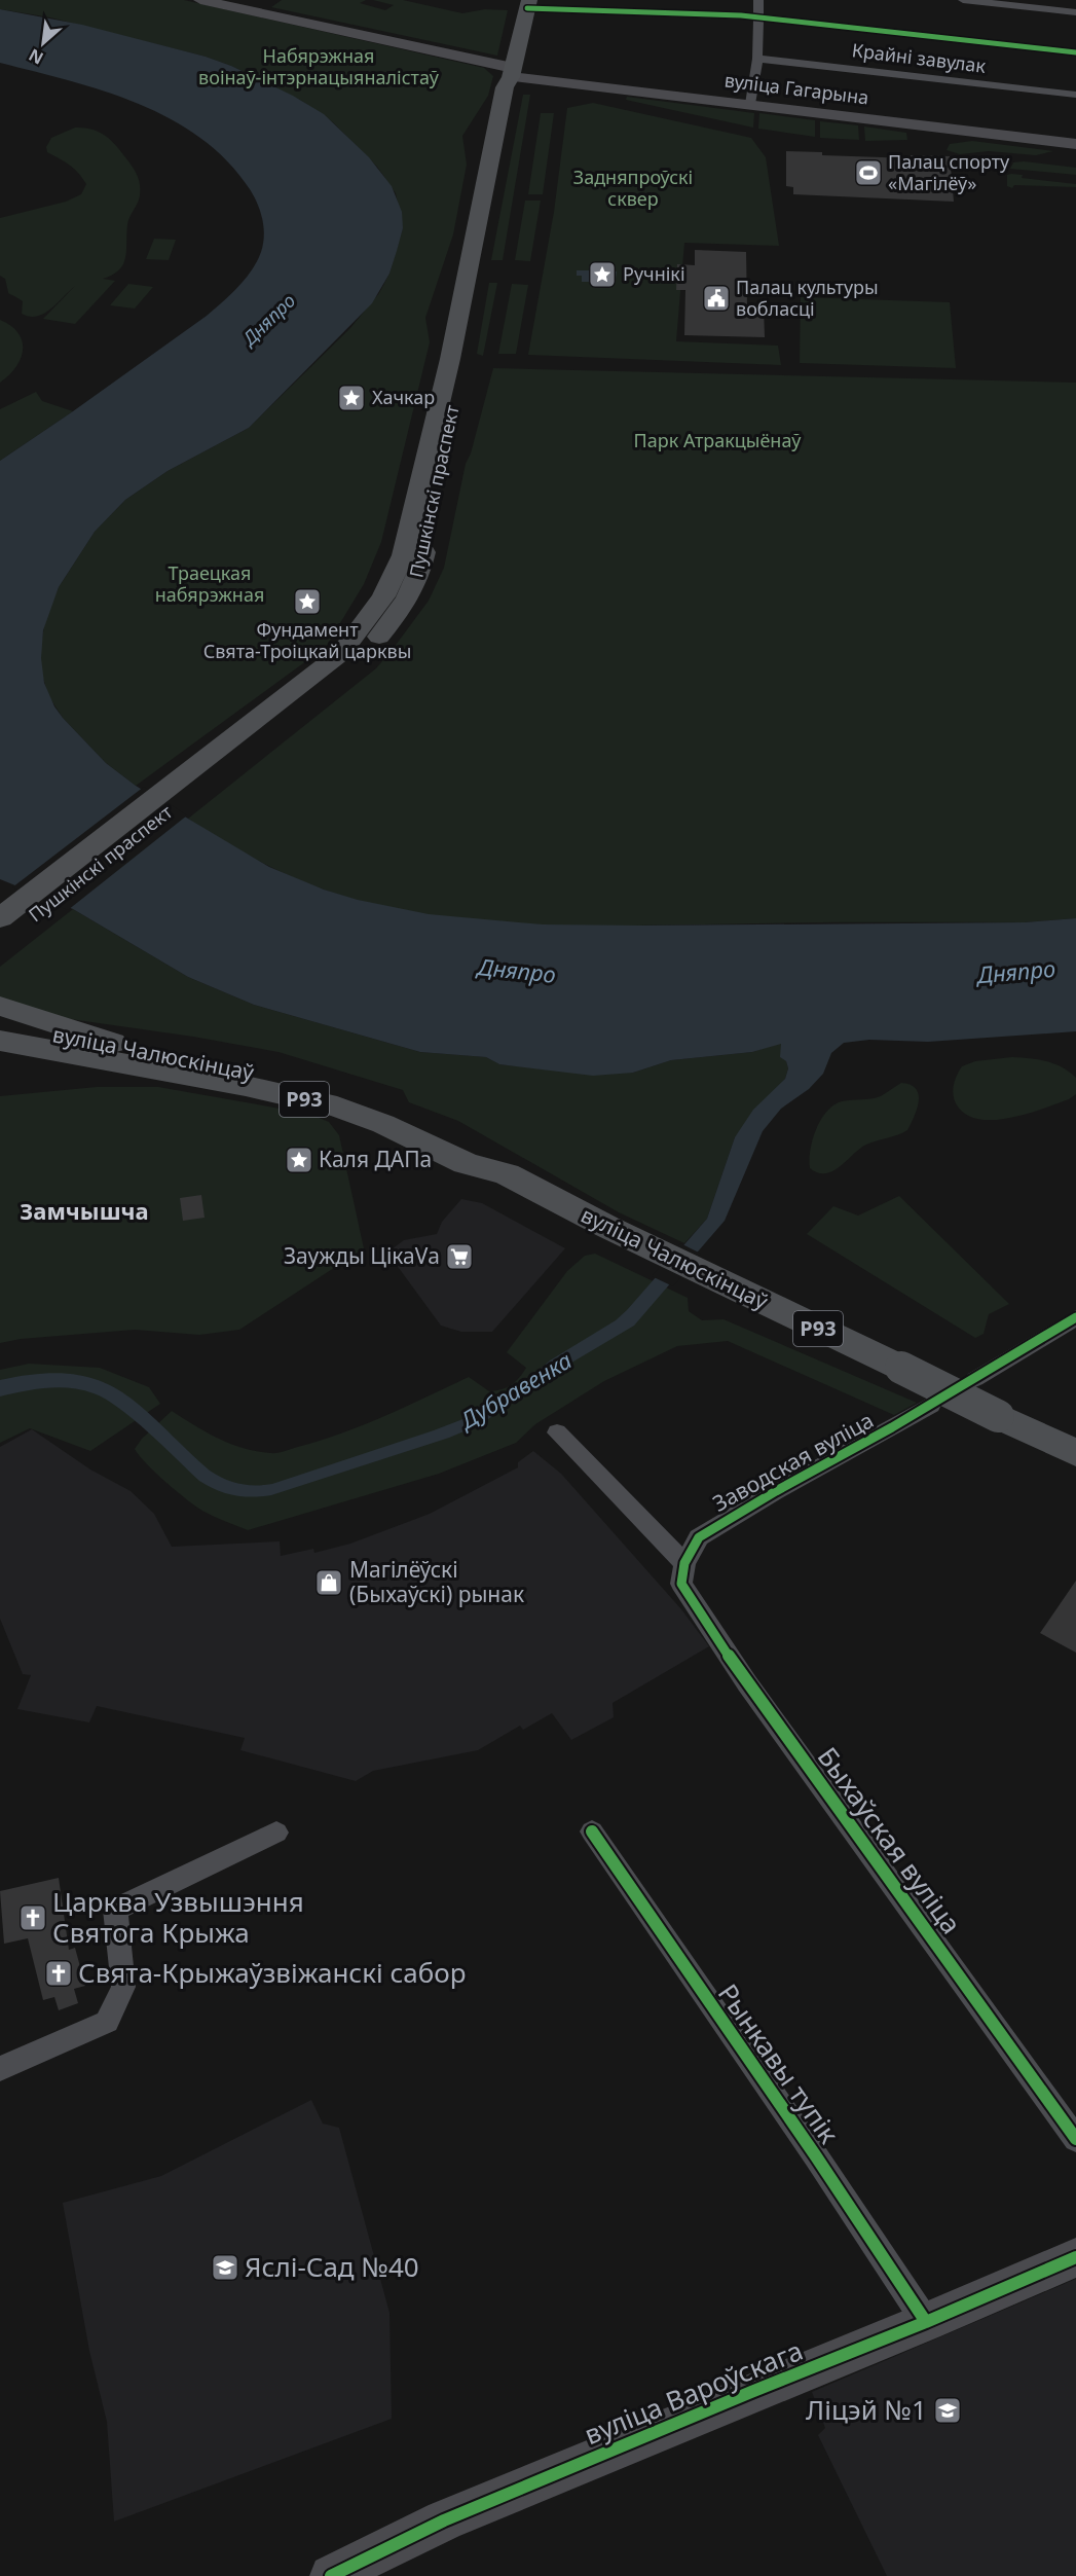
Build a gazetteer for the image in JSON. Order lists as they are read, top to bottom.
{
  "streets": {
    "main road": [
      "вуліца Гагарына",
      "Пушкінскі праспект",
      "вуліца Чалюскінцаў",
      "Р93",
      "вуліца Вароўскага"
    ],
    "street": [
      "Крайні завулак",
      "Заводская вуліца",
      "Быхаўская вуліца",
      "Рынкавы тупік"
    ]
  },
  "crossings": [
    ["вуліца Гагарына", "Пушкінскі праспект"],
    ["Заводская вуліца", "Быхаўская вуліца"],
    ["Рынкавы тупік", "вуліца Вароўскага"]
  ],
  "districts": ["Замчышча"],
  "water": ["Дняпро", "Дубравенка"],
  "parks": [
    "Набярэжная воінаў-інтэрнацыяналістаў",
    "Задняпроўскі сквер",
    "Парк Атракцыёнаў",
    "Траецкая набярэжная"
  ],
  "places": {
    "sports": ["Палац спорту «Магілёў»"],
    "place": [
      "Ручнікі",
      "Хачкар",
      "Фундамент Свята-Троіцкай царквы",
      "Каля ДАПа"
    ],
    "public building": ["Палац культуры вобласці"],
    "supermarket": ["Заужды ЦікаVа"],
    "shop": ["Магілёўскі (Быхаўскі) рынак"],
    "church": ["Царква Узвышэння Святога Крыжа", "Свята-Крыжаўзвіжанскі сабор"],
    "school or university": ["Яслі-Сад №40", "Ліцэй №1"]
  },
  "north": "bottom left"
}
